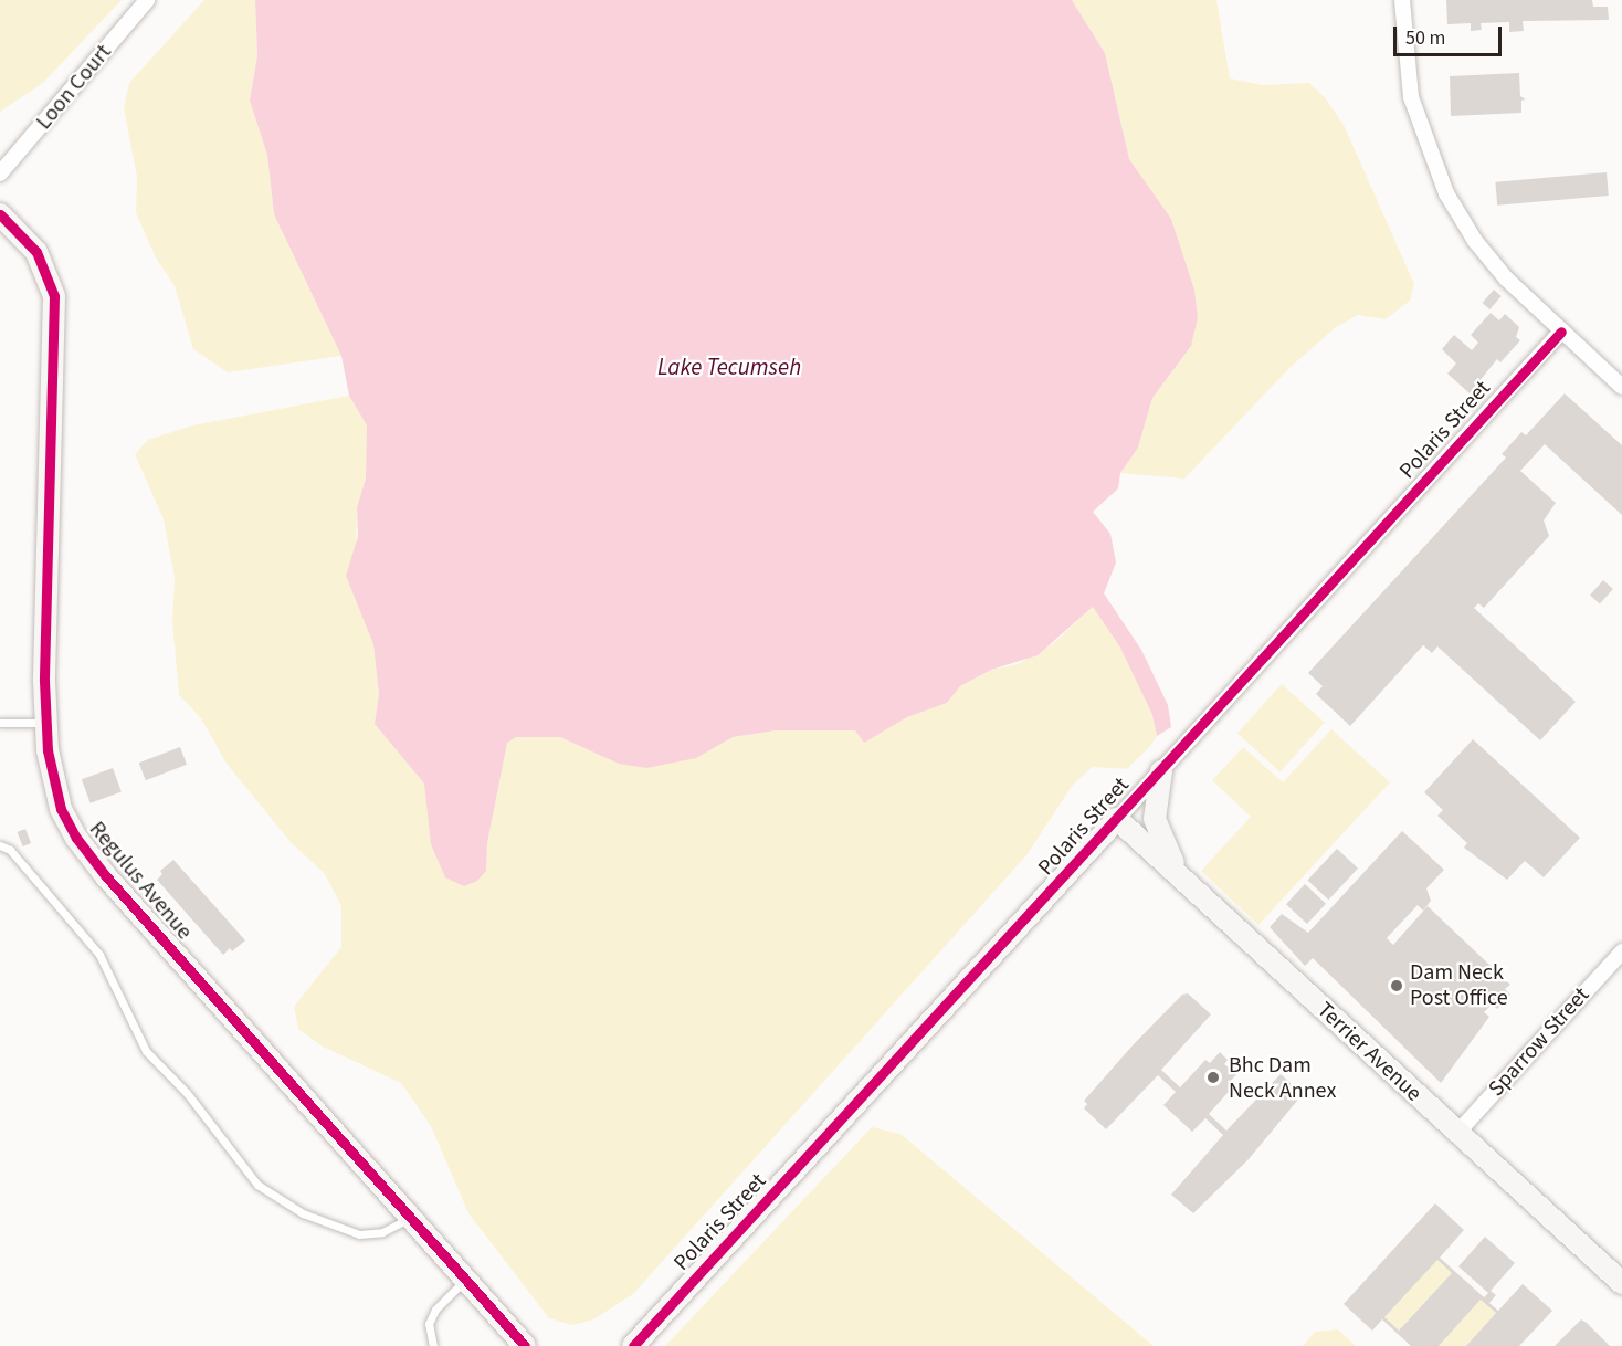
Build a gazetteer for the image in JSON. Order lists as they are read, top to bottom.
{
  "streets": {
    "street": [
      "Loon Court",
      "Polaris Street",
      "Regulus Avenue",
      "Sparrow Street",
      "Terrier Avenue"
    ]
  },
  "crossings": [
    ["Polaris Street", "Terrier Avenue"],
    ["Sparrow Street", "Terrier Avenue"]
  ],
  "water": ["Lake Tecumseh"],
  "places": ["Dam Neck Post Office", "Bhc Dam Neck Annex"],
  "scale_bar": "50 m"
}
